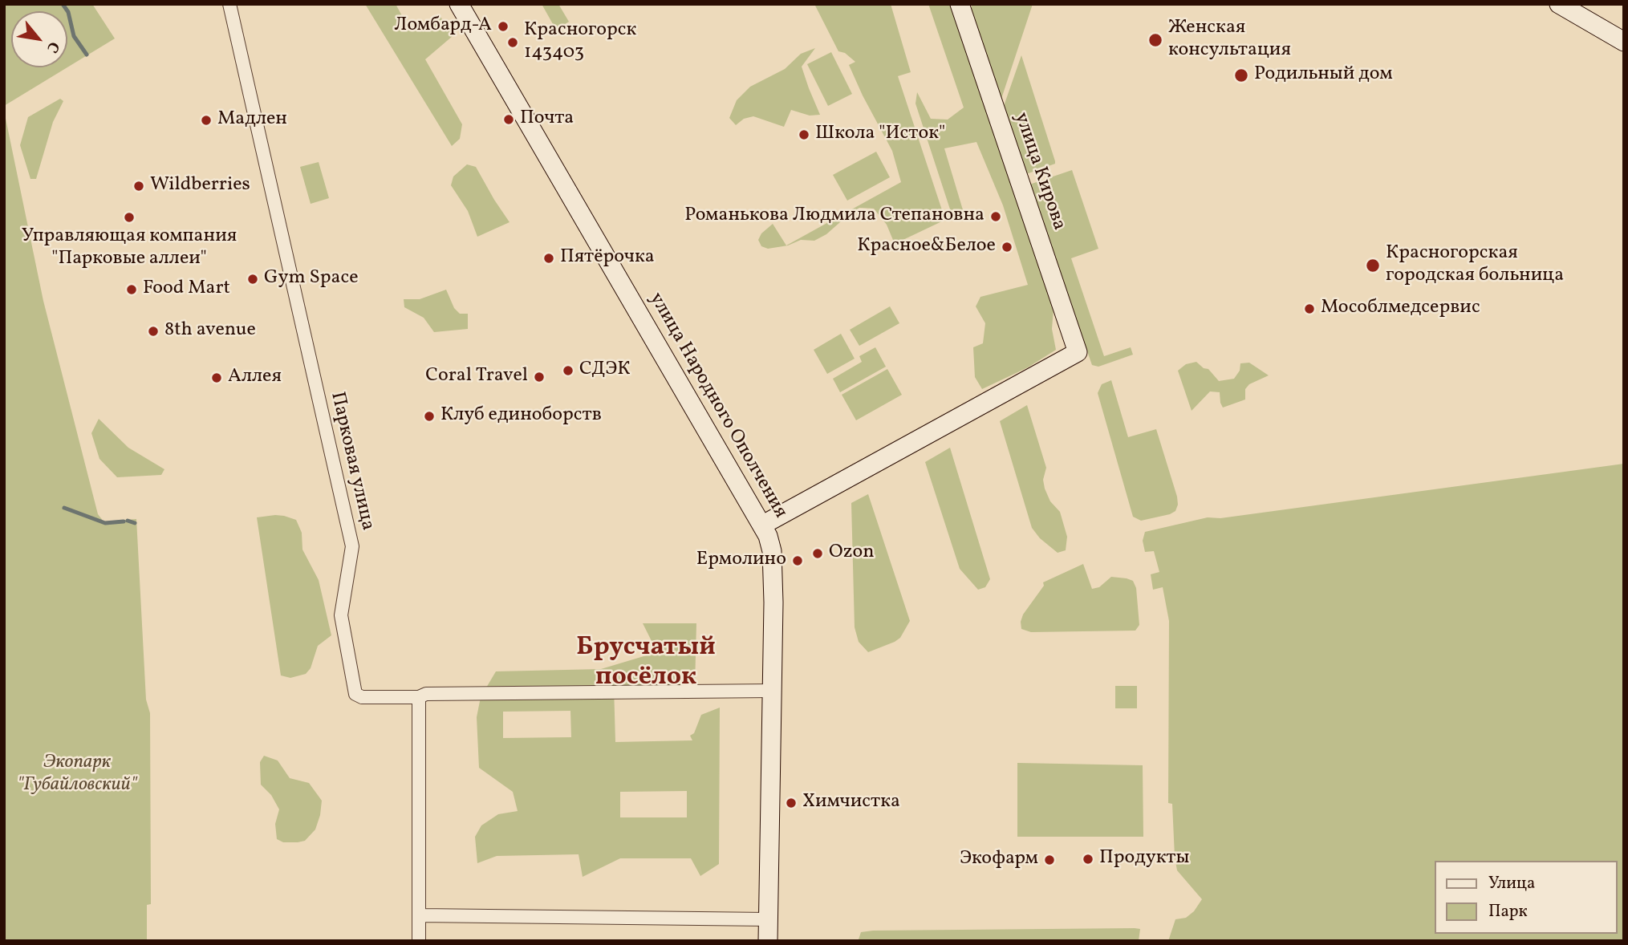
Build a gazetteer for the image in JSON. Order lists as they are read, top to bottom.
{
  "streets": {
    "main road": ["улица Кирова", "улица Народного Ополчения"],
    "street": ["Парковая улица"]
  },
  "crossings": [
    ["улица Кирова", "улица Народного Ополчения"]
  ],
  "districts": ["Брусчатый посёлок"],
  "parks": ["Экопарк \"Губайловский\""],
  "places": [
    "Ломбард-А",
    "Женская консультация",
    "Красногорск 143403",
    "Родильный дом",
    "Почта",
    "Мадлен",
    "Школа \"Исток\"",
    "Wildberries",
    "Романькова Людмила Степановна",
    "Управляющая компания \"Парковые аллеи\"",
    "Красное&Белое",
    "Пятёрочка",
    "Красногорская городская больница",
    "Gym Space",
    "Food Mart",
    "Мособлмедсервис",
    "8th avenue",
    "СДЭК",
    "Coral Travel",
    "Аллея",
    "Клуб единоборств",
    "Ozon",
    "Ермолино",
    "Химчистка",
    "Продукты",
    "Экофарм"
  ],
  "legend": ["Улица", "Парк"],
  "north": "bottom right"
}
